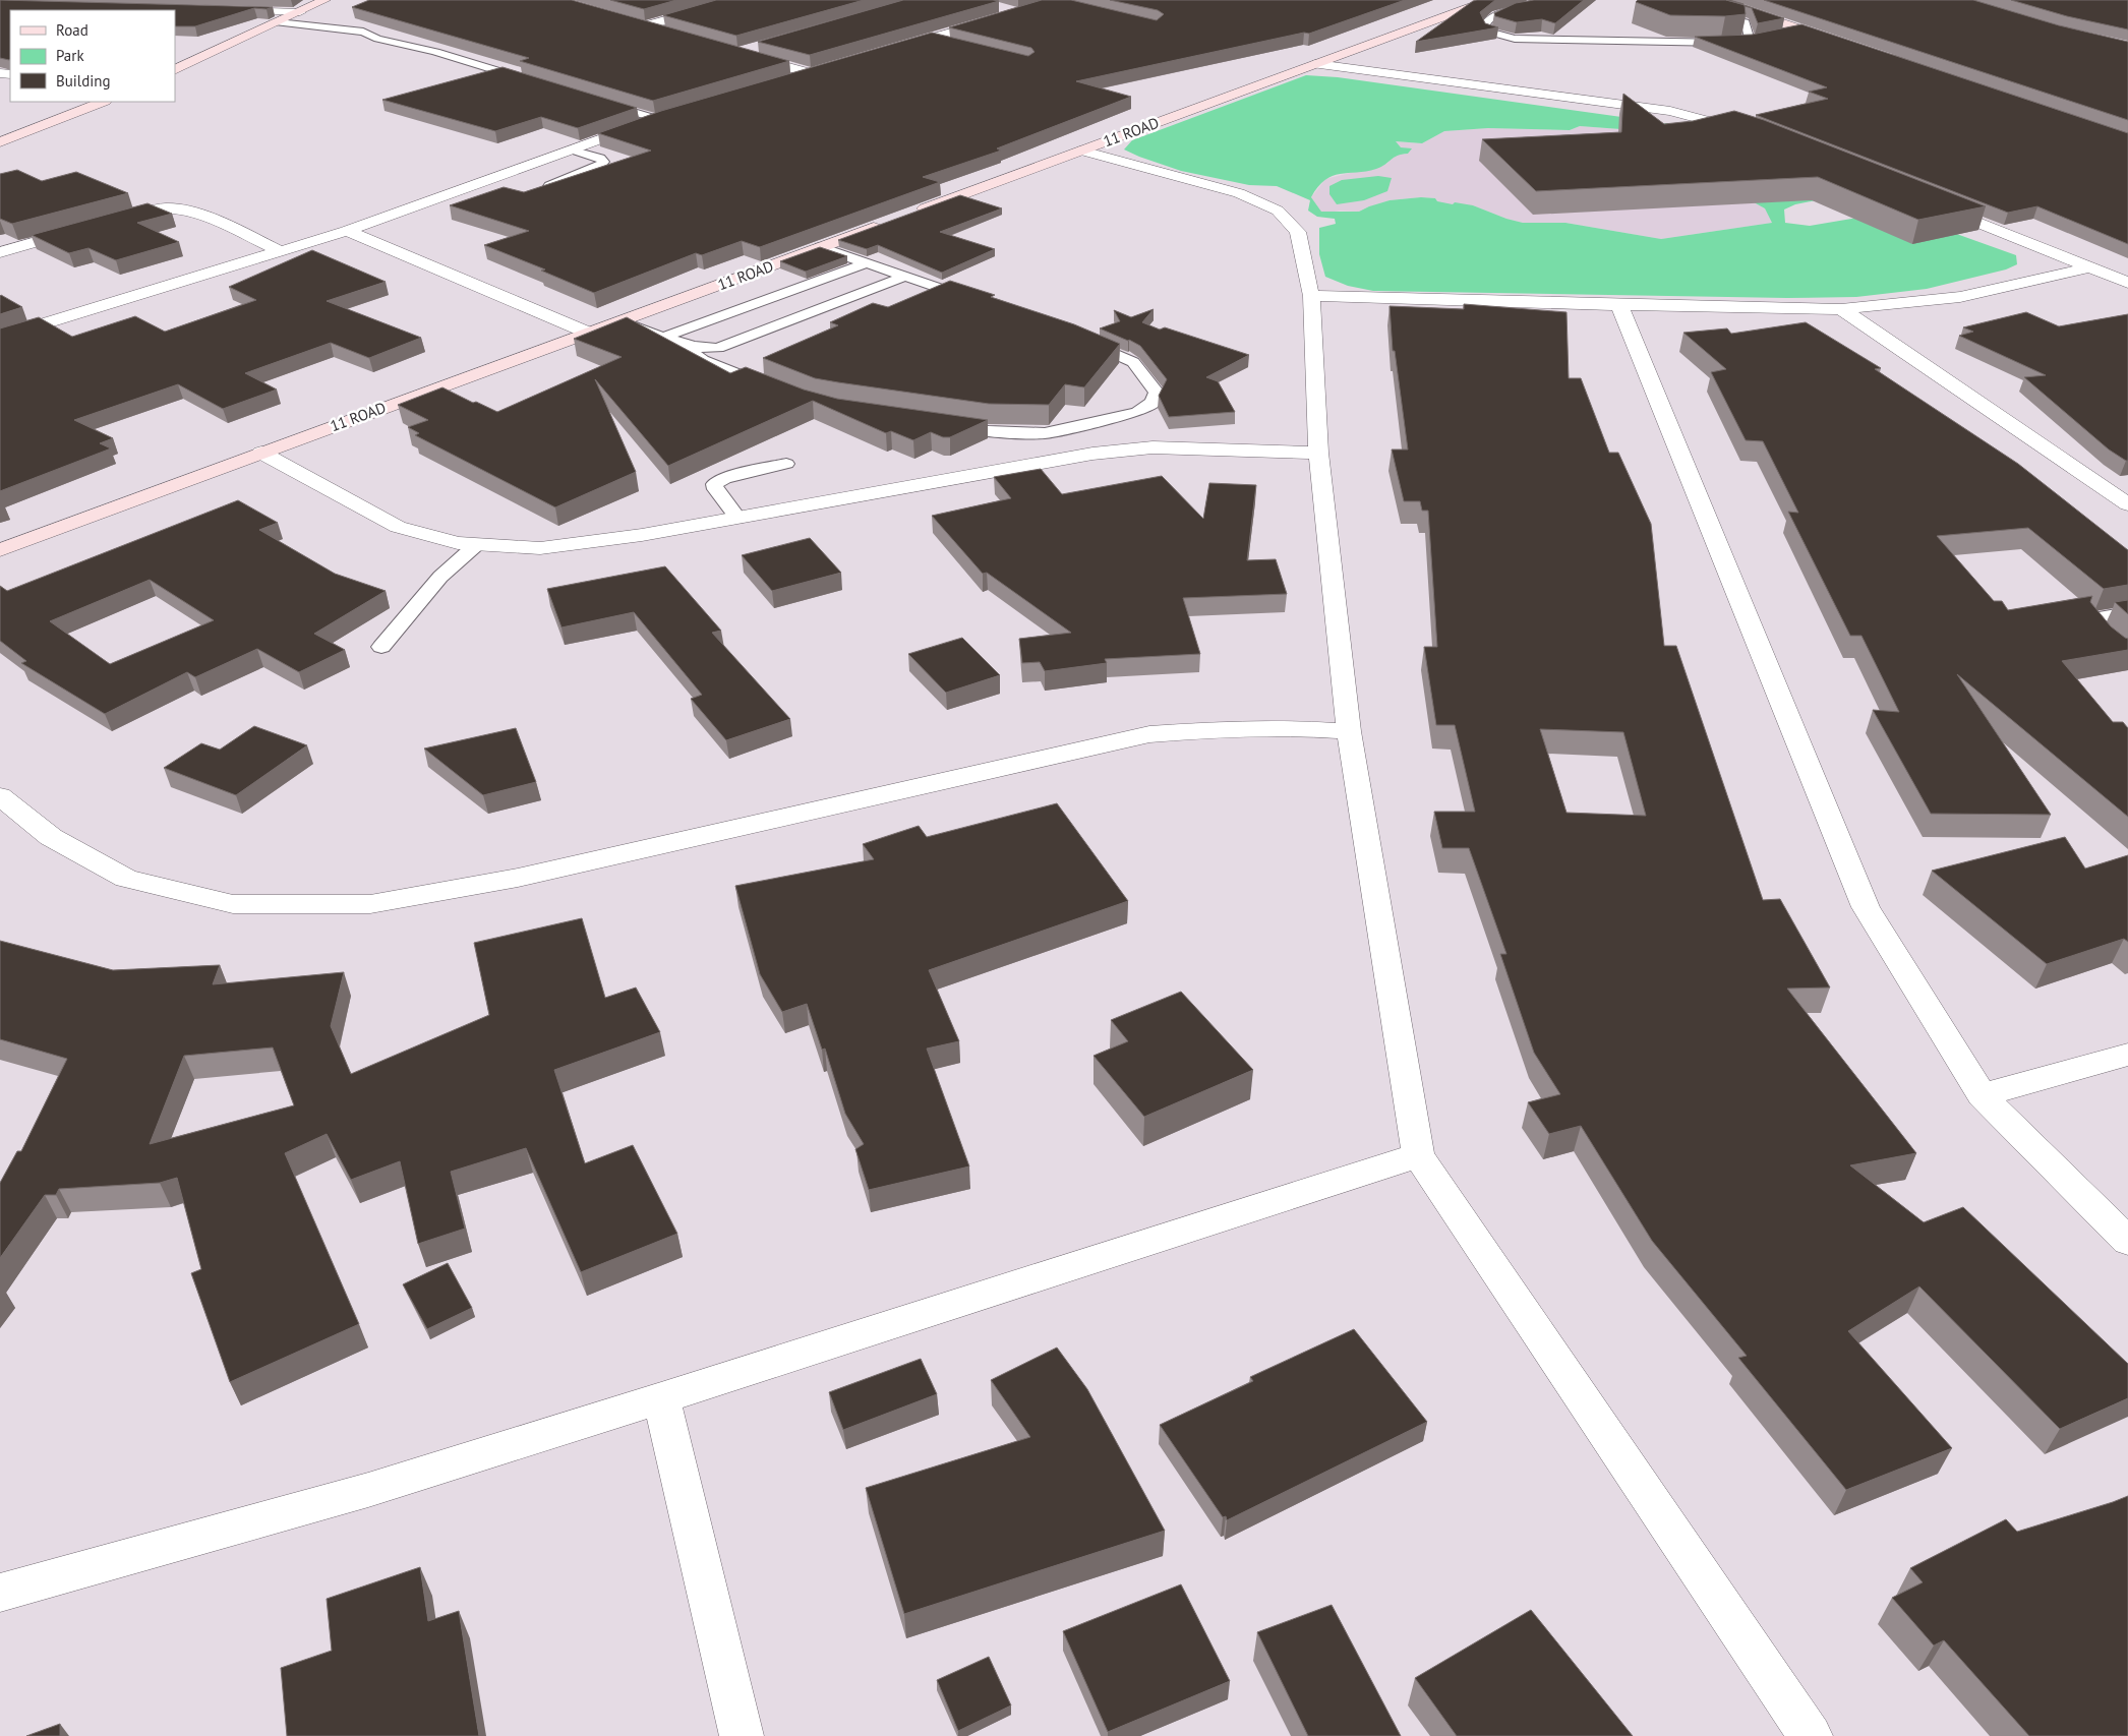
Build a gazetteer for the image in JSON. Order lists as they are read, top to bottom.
{
  "streets": {
    "street": ["11 ROAD"]
  },
  "legend": ["Road", "Park", "Building"]
}
